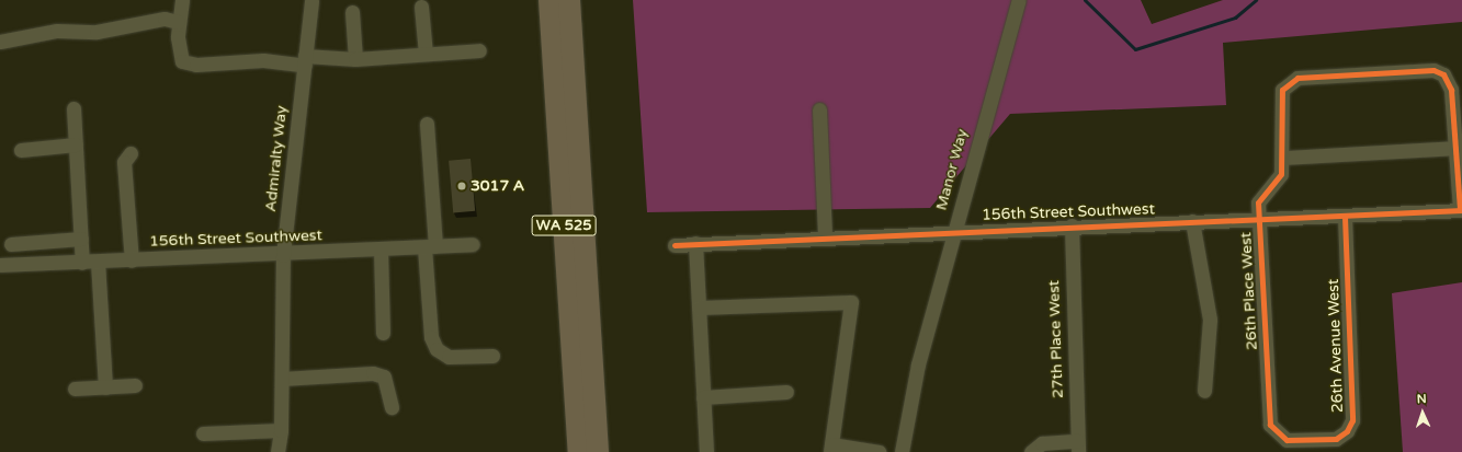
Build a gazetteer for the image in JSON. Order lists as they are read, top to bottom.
{
  "streets": {
    "highway": ["WA 525"],
    "street": [
      "Admiralty Way",
      "Manor Way",
      "156th Street Southwest",
      "26th Place West",
      "27th Place West",
      "26th Avenue West"
    ]
  },
  "crossings": [
    ["Admiralty Way", "156th Street Southwest"],
    ["Manor Way", "156th Street Southwest"],
    ["156th Street Southwest", "26th Place West"],
    ["156th Street Southwest", "27th Place West"],
    ["156th Street Southwest", "26th Avenue West"],
    ["26th Place West", "26th Avenue West"]
  ],
  "places": ["3017 A"],
  "north": "top"
}
